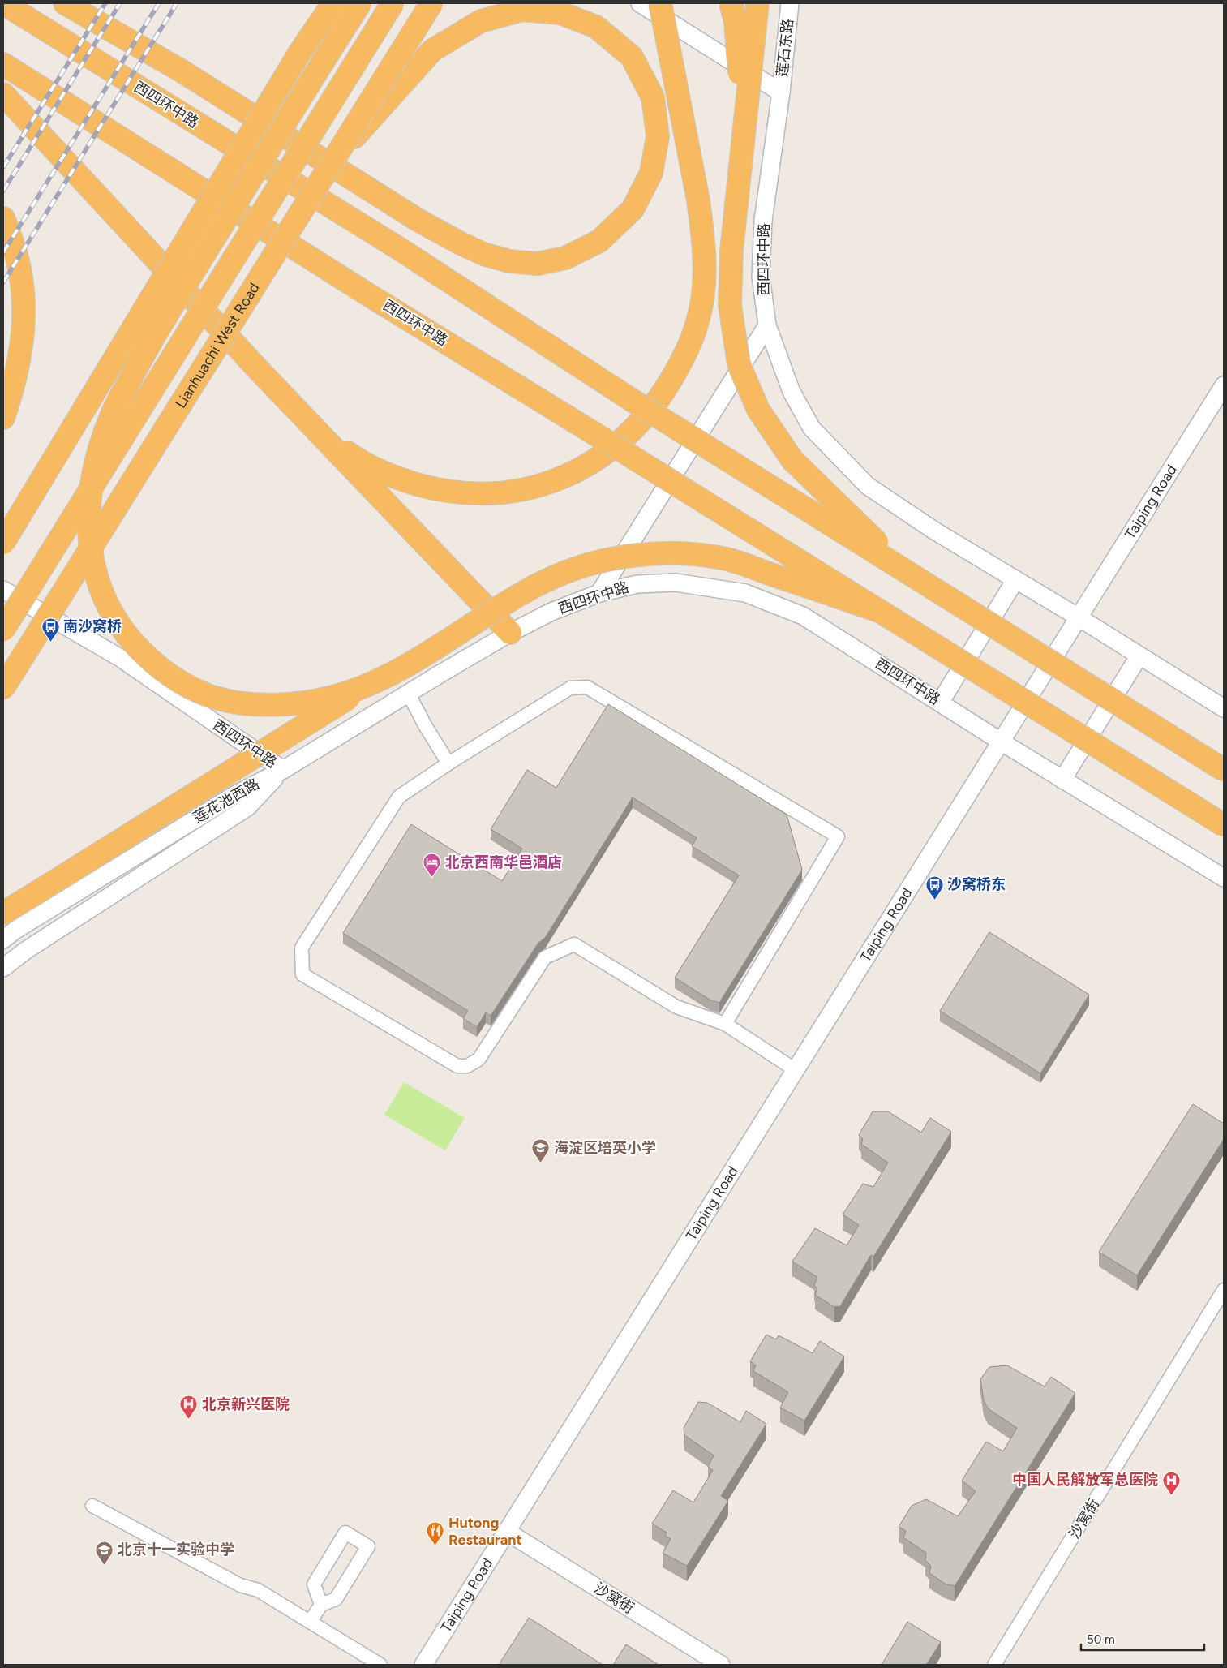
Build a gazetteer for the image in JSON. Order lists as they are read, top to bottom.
{
  "streets": {
    "highway": ["西四环中路", "Lianhuachi West Road"],
    "street": [
      "莲石东路",
      "Taiping Road",
      "莲花池西路",
      "沙窝街"
    ]
  },
  "crossings": [
    ["莲石东路", "西四环中路"],
    ["西四环中路", "Taiping Road"],
    ["西四环中路", "莲花池西路"],
    ["Taiping Road", "沙窝街"]
  ],
  "places": {
    "bus stop": ["南沙窝桥", "沙窝桥东"],
    "hotel": ["北京西南华邑酒店"],
    "school or university": ["海淀区培英小学", "北京十一实验中学"],
    "hospital": ["北京新兴医院", "中国人民解放军总医院"],
    "restaurant": ["Hutong Restaurant"]
  },
  "scale_bar": "50 m"
}
